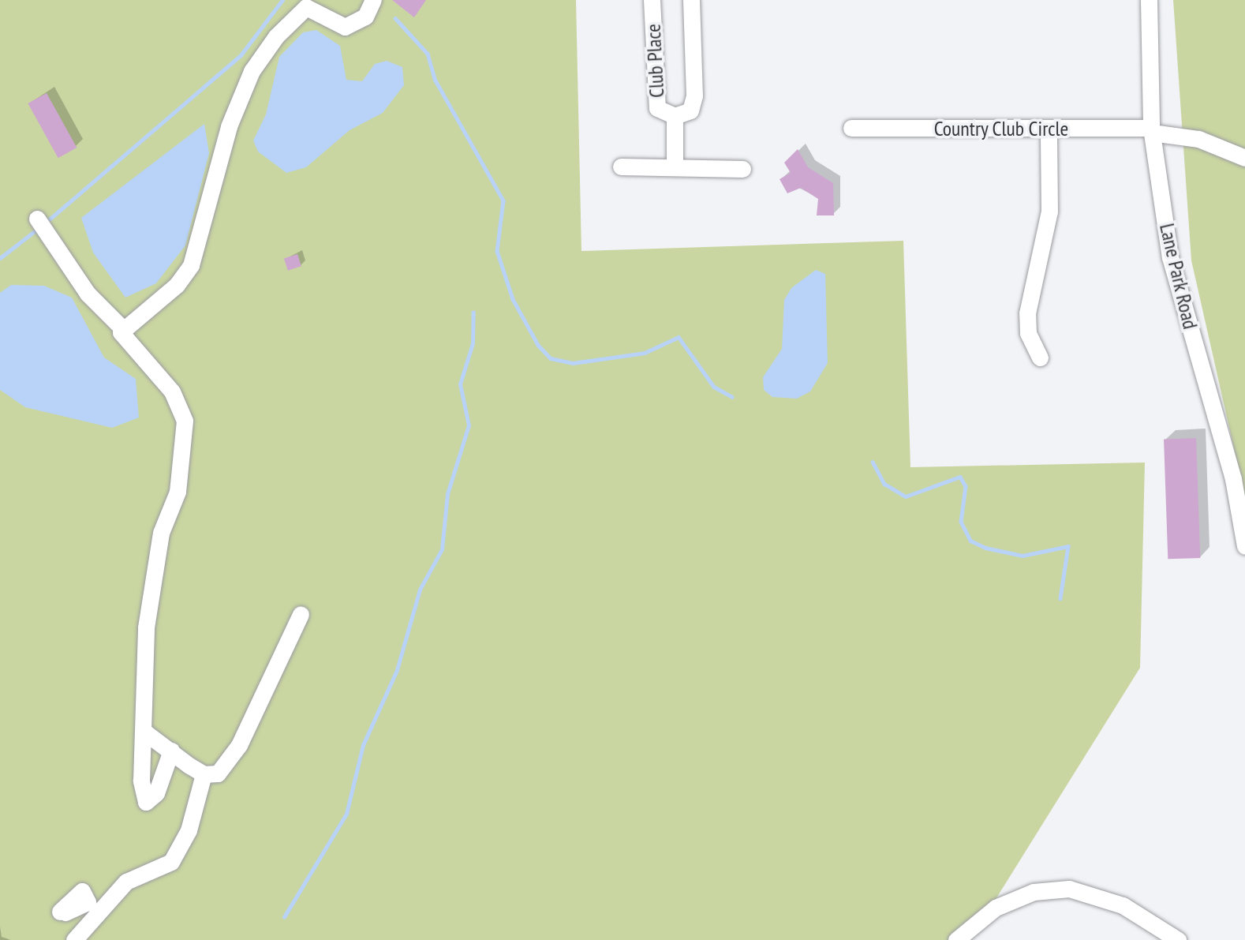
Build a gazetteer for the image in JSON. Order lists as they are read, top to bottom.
{
  "streets": {
    "street": ["Club Place", "Country Club Circle", "Lane Park Road"]
  },
  "crossings": [
    ["Country Club Circle", "Lane Park Road"]
  ]
}
